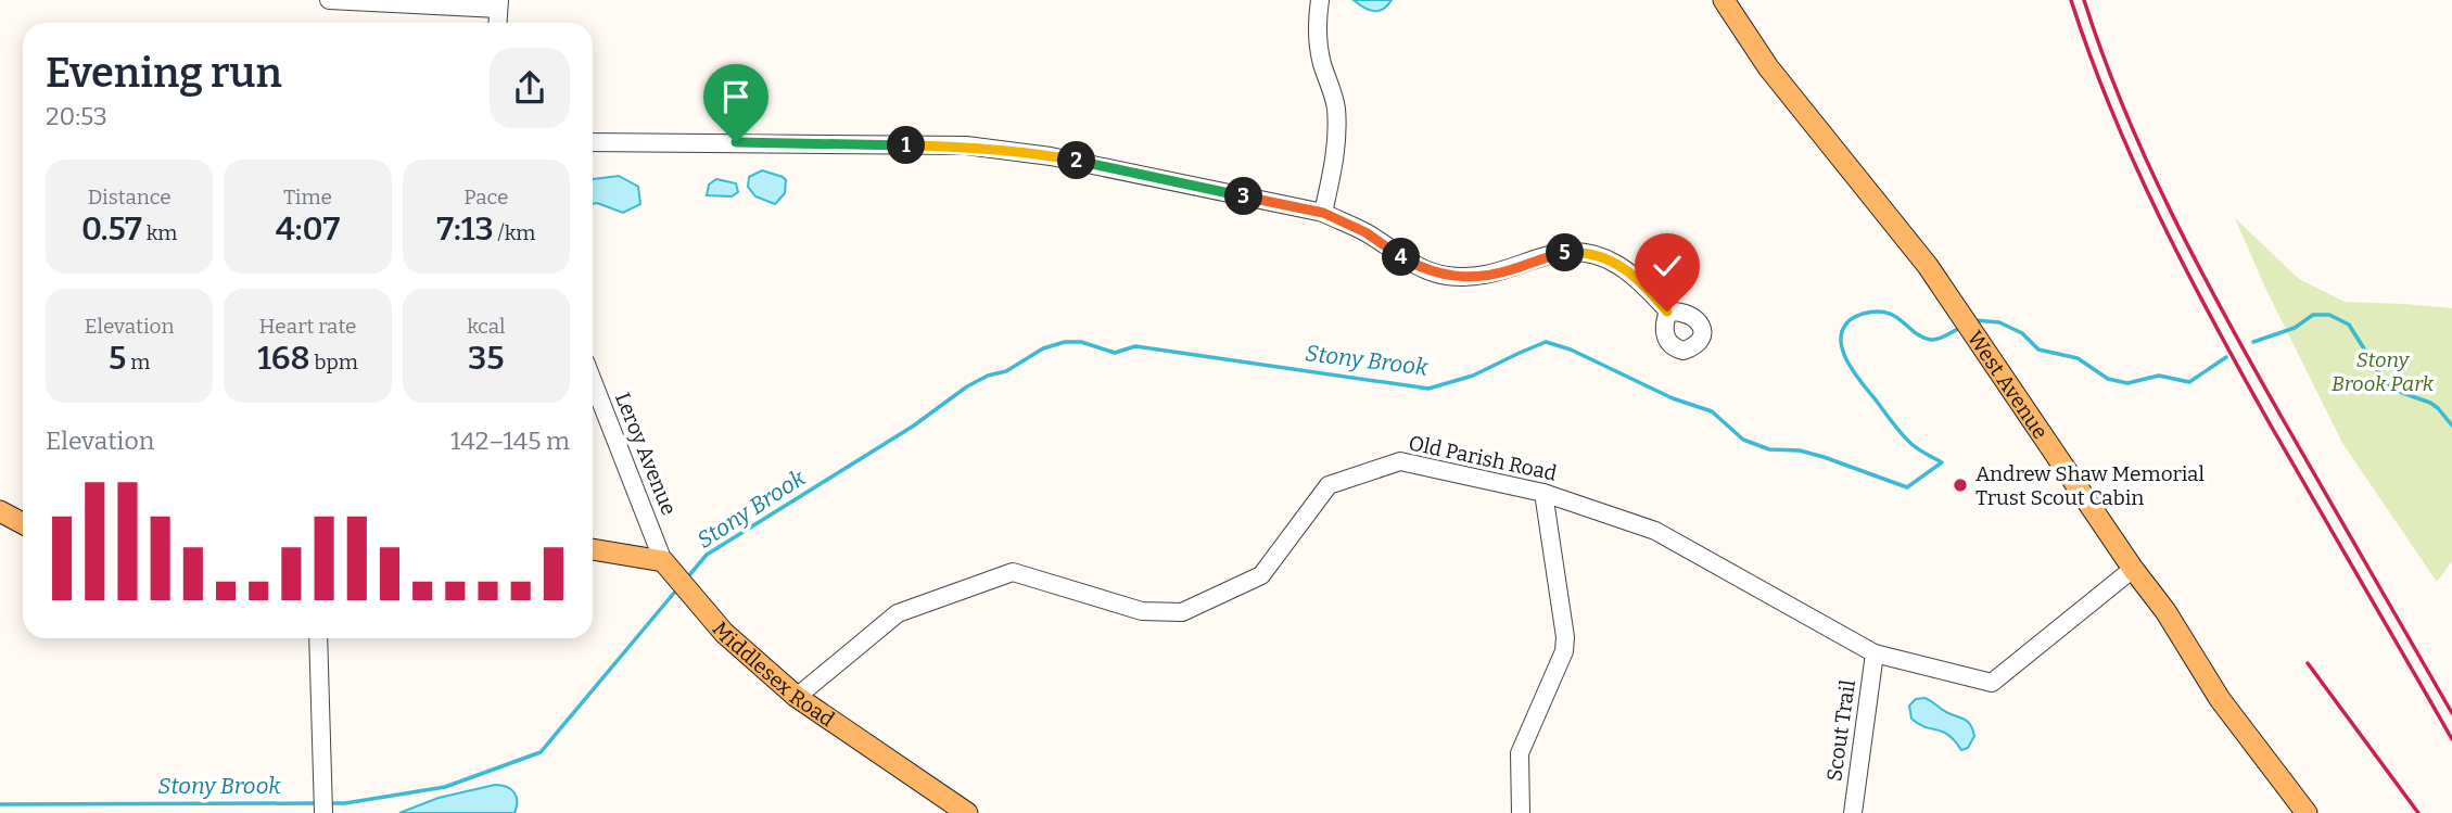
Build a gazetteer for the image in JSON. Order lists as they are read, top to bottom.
{
  "streets": {
    "main road": ["West Avenue", "Middlesex Road"],
    "street": ["Leroy Avenue", "Old Parish Road", "Scout Trail"]
  },
  "crossings": [
    ["West Avenue", "Old Parish Road"],
    ["Leroy Avenue", "Middlesex Road"],
    ["Old Parish Road", "Middlesex Road"],
    ["Old Parish Road", "Scout Trail"]
  ],
  "water": ["Stony Brook"],
  "parks": ["Stony Brook Park"],
  "places": ["Andrew Shaw Memorial Trust Scout Cabin"],
  "page": {
    "heading": ["Evening run", "20:53"],
    "pins": [
      "1",
      "2",
      "3",
      "5",
      "4"
    ],
    "stats": [
      ["Distance", "0.57 km"],
      ["Time", "4:07"],
      ["Pace", "7:13 /km"],
      ["Elevation", "5 m"],
      ["Heart rate", "168 bpm"],
      ["kcal", "35"]
    ],
    "chart": ["Elevation", "142–145 m"]
  }
}
